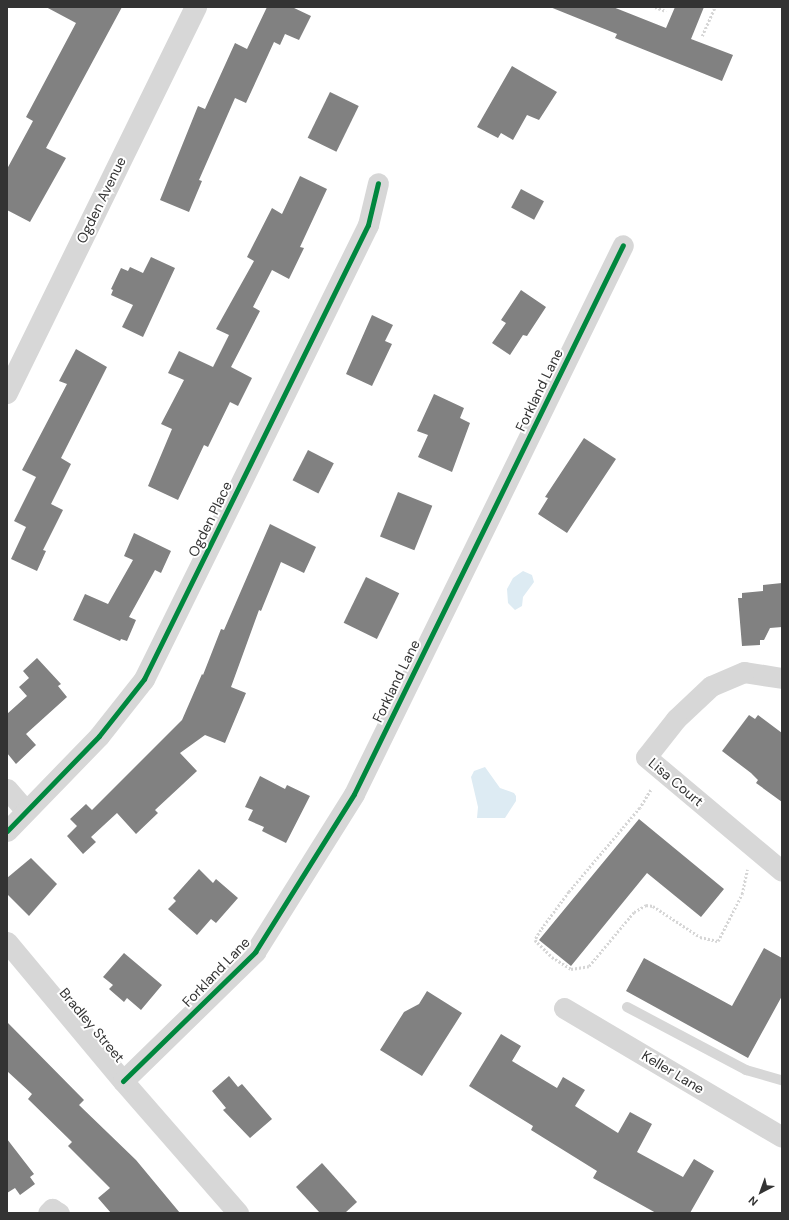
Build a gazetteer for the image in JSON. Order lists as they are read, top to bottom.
{
  "streets": {
    "street": [
      "Ogden Avenue",
      "Forkland Lane",
      "Ogden Place",
      "Lisa Court",
      "Bradley Street",
      "Keller Lane"
    ]
  },
  "crossings": [
    ["Forkland Lane", "Bradley Street"]
  ],
  "north": "bottom left"
}
